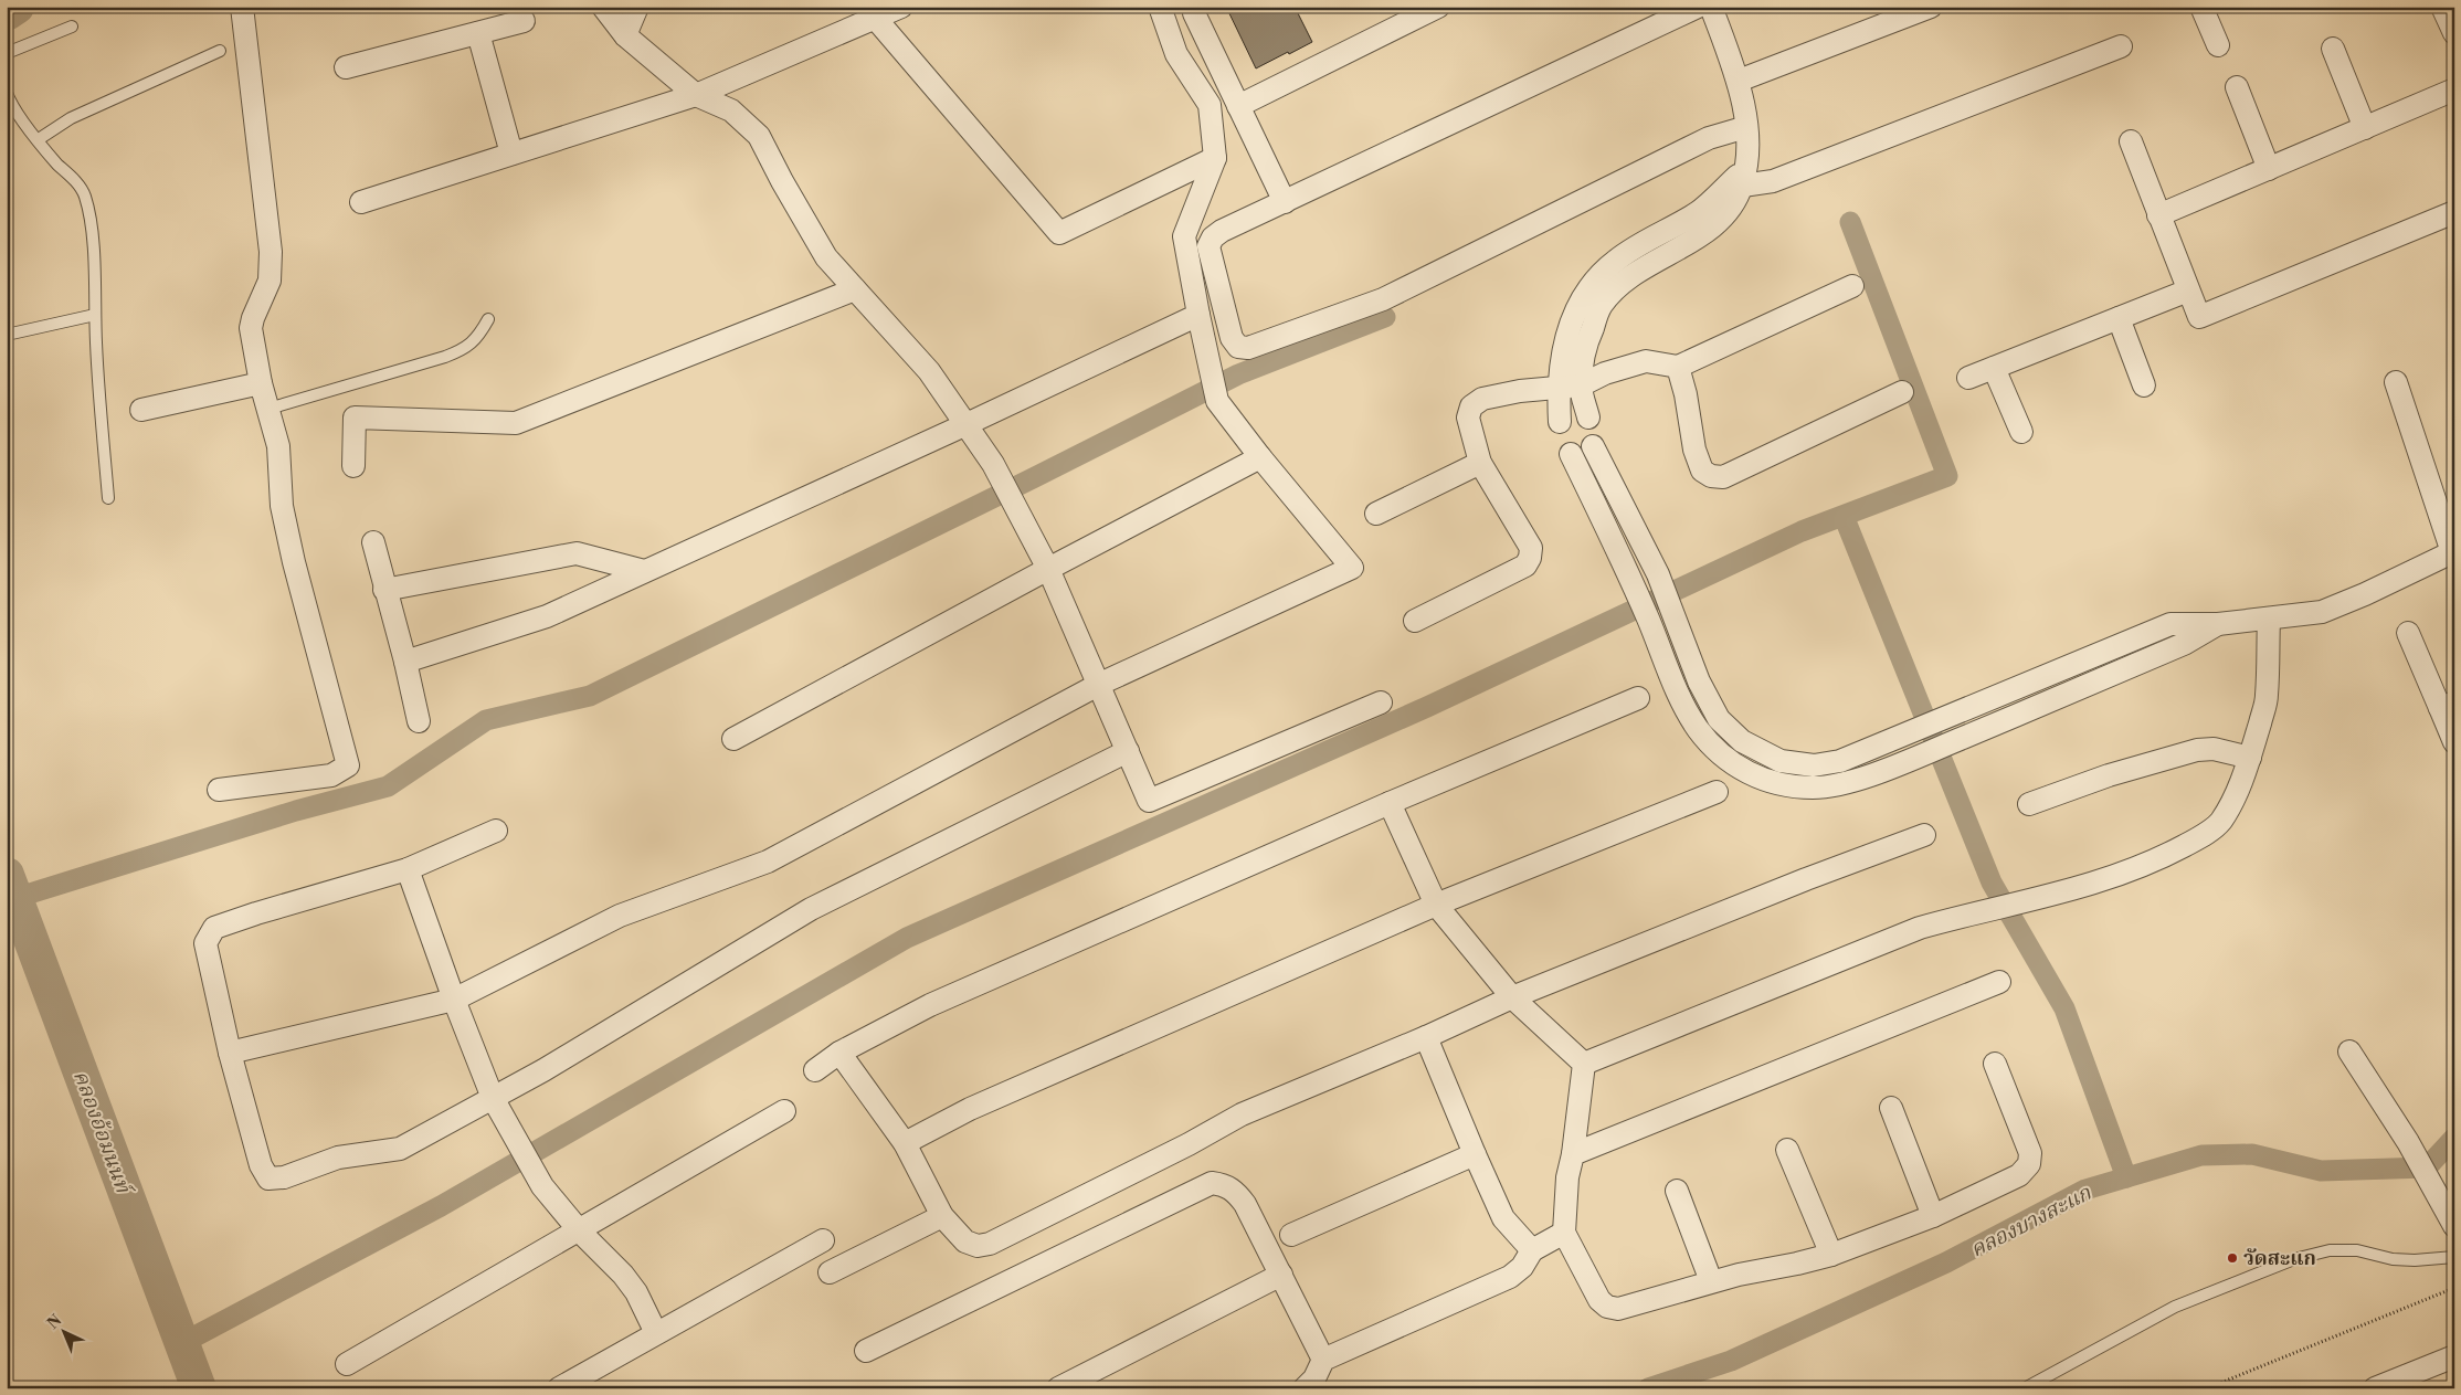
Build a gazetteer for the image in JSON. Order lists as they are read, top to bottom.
{
  "water": ["คลองอ้อมนนท์", "คลองบางสะแก"],
  "places": ["วัดสะแก"],
  "north": "top left"
}
